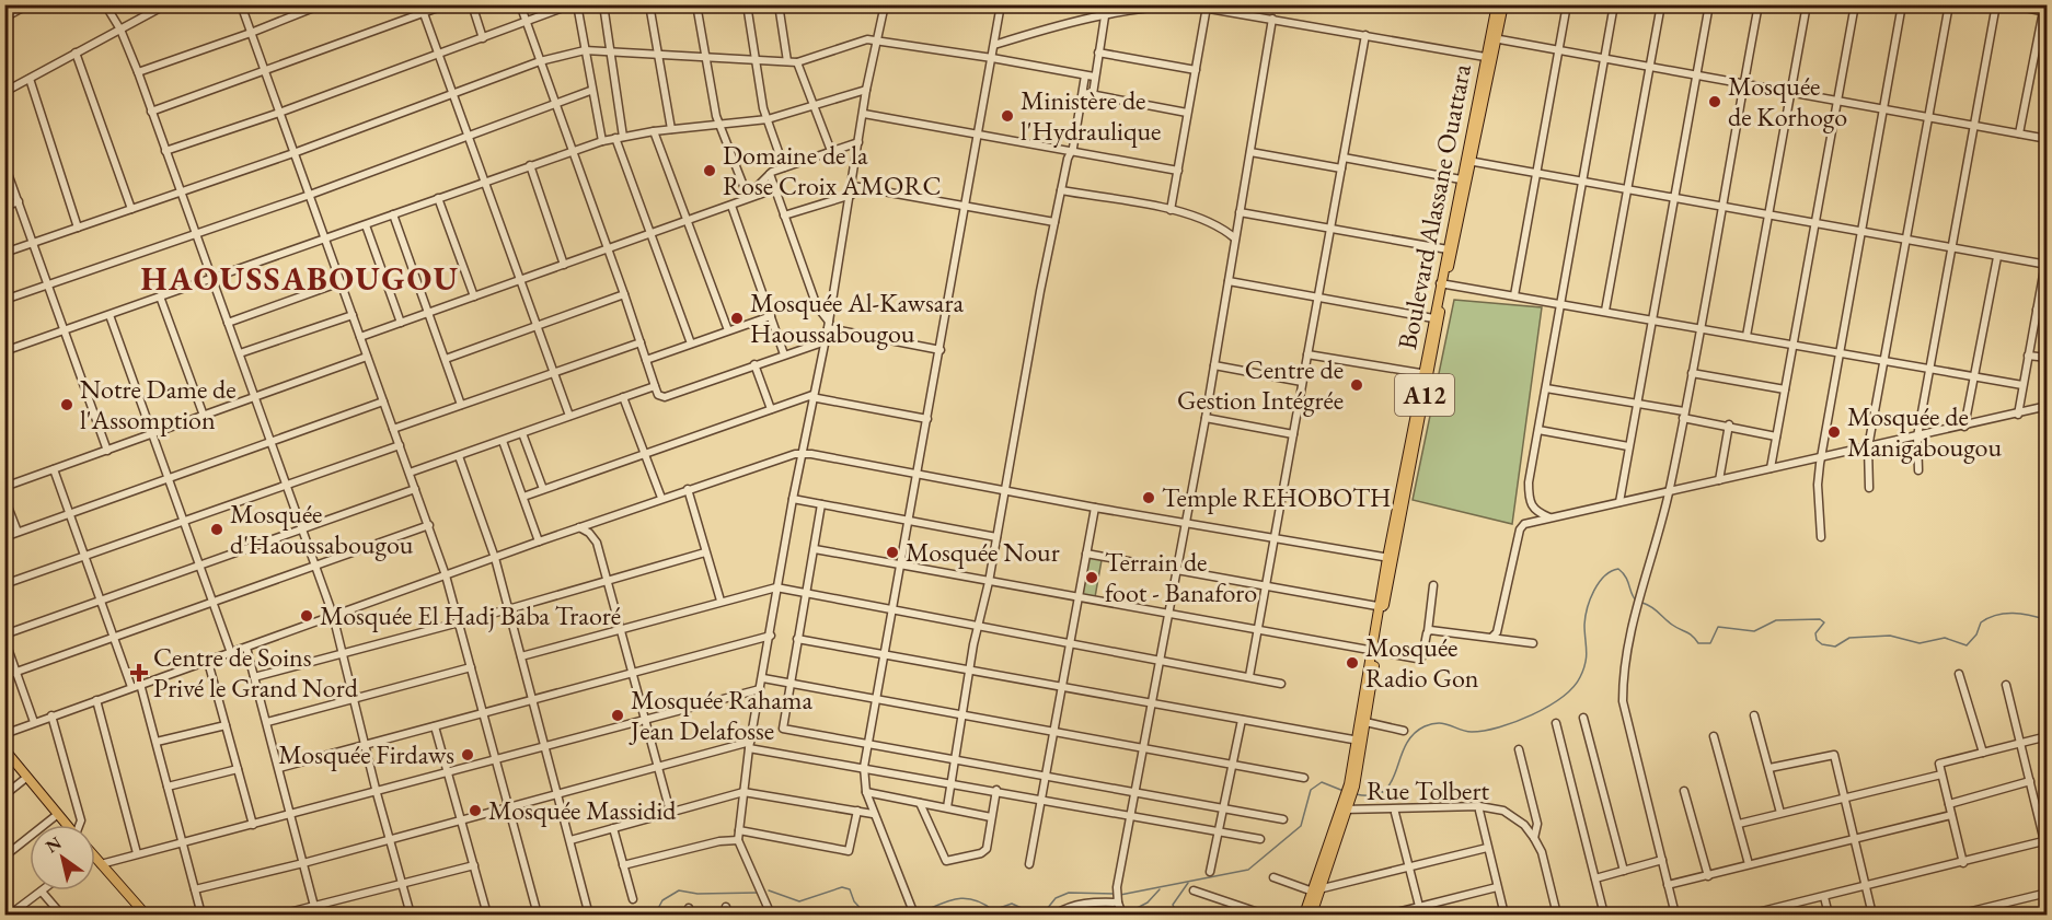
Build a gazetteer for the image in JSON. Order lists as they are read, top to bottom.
{
  "streets": {
    "main road": ["Boulevard Alassane Ouattara", "A12"],
    "street": ["Rue Tolbert"]
  },
  "crossings": [
    ["Boulevard Alassane Ouattara", "Rue Tolbert"]
  ],
  "districts": ["HAOUSSABOUGOU"],
  "places": {
    "other": [
      "Mosquée de Korhogo",
      "Ministère de l'Hydraulique",
      "Domaine de la Rose Croix AMORC",
      "Mosquée Al-Kawsara Haoussabougou",
      "Centre de Gestion Intégrée",
      "Notre Dame de l'Assomption",
      "Mosquée de Manigabougou",
      "Temple REHOBOTH",
      "Mosquée d'Haoussabougou",
      "Mosquée Nour",
      "Terrain de foot - Banaforo",
      "Mosquée El Hadj Baba Traoré",
      "Mosquée Radio Gon",
      "Mosquée Rahama Jean Delafosse",
      "Mosquée Firdaws",
      "Mosquée Massidid"
    ],
    "health": ["Centre de Soins Privé le Grand Nord"]
  },
  "north": "top left"
}
